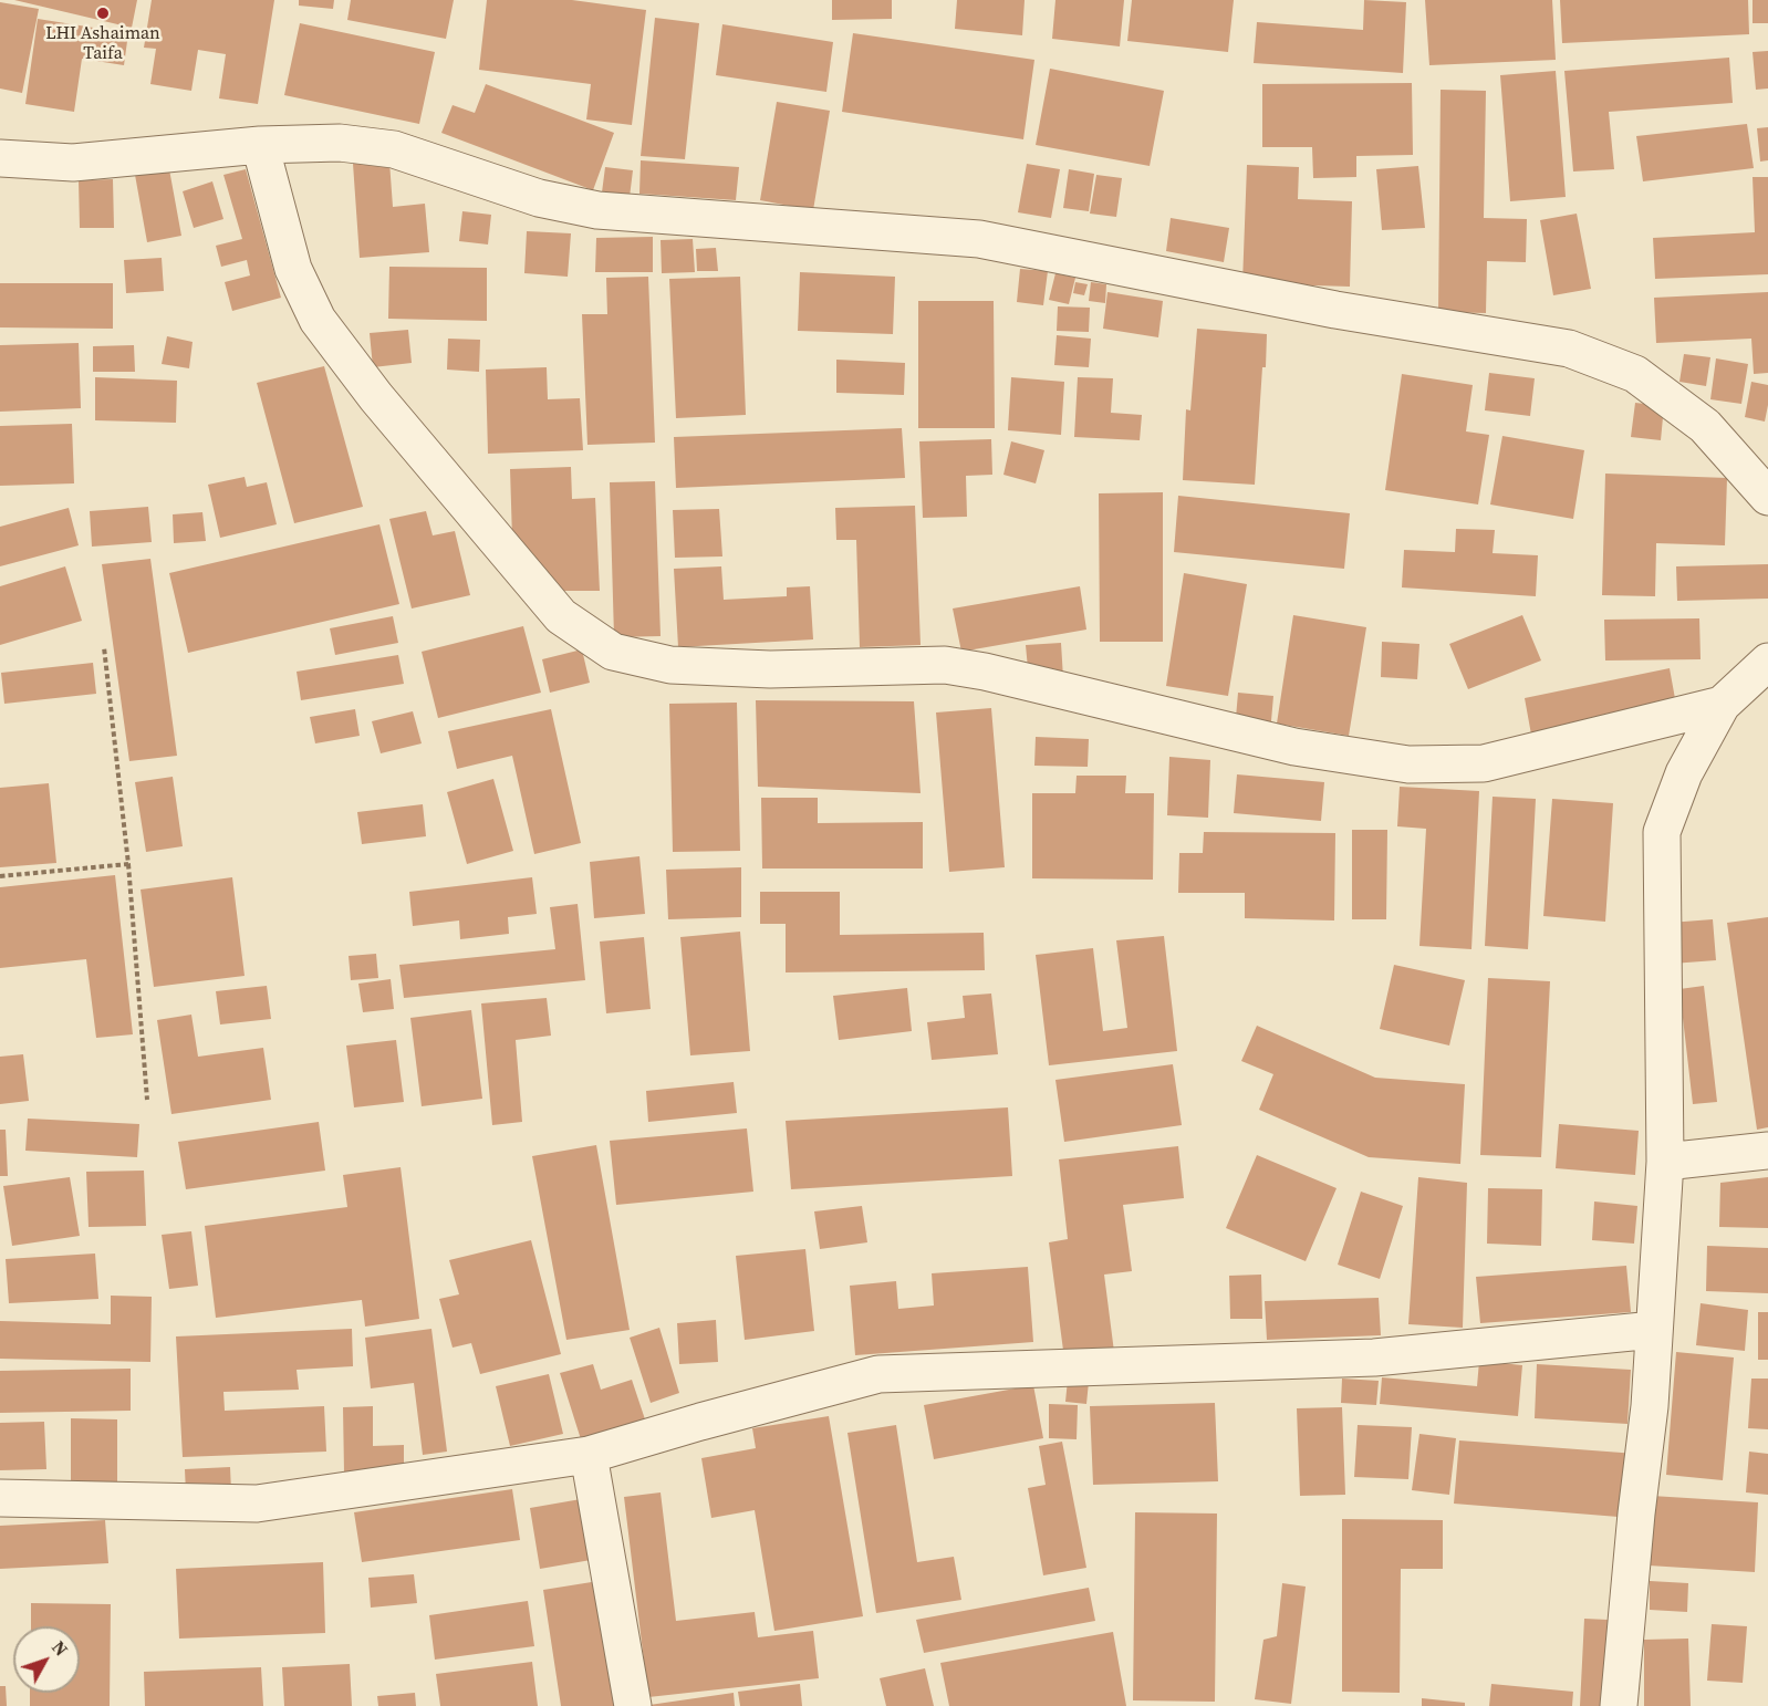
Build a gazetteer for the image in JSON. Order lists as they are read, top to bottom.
{
  "places": ["LHI Ashaiman Taifa"],
  "north": "top right"
}
